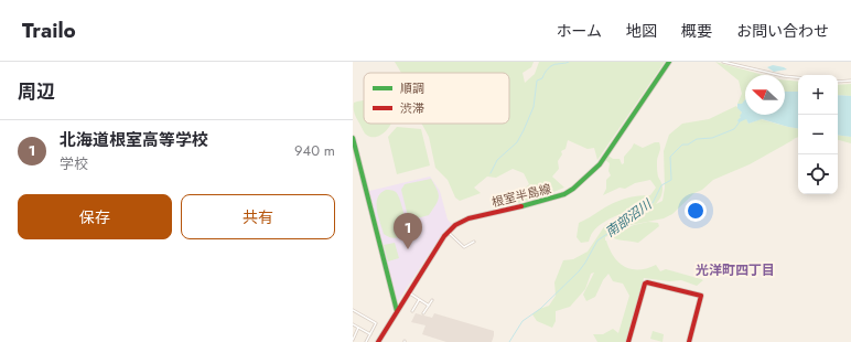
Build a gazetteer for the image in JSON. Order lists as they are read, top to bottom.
{
  "streets": {
    "main road": ["根室半島線"]
  },
  "districts": ["光洋町四丁目"],
  "water": ["南部沼川"],
  "legend": ["順調", "渋滞"],
  "north": "left",
  "page": {
    "header": "Trailo",
    "nav": [
      "ホーム",
      "地図",
      "概要",
      "お問い合わせ"
    ],
    "heading": "周辺",
    "map_buttons": ["+", "−"],
    "list": [
      {
        "mark": "1",
        "name": "北海道根室高等学校",
        "note": "学校",
        "value": "940 m"
      }
    ],
    "buttons": ["保存", "共有"],
    "pins": "1"
  }
}
